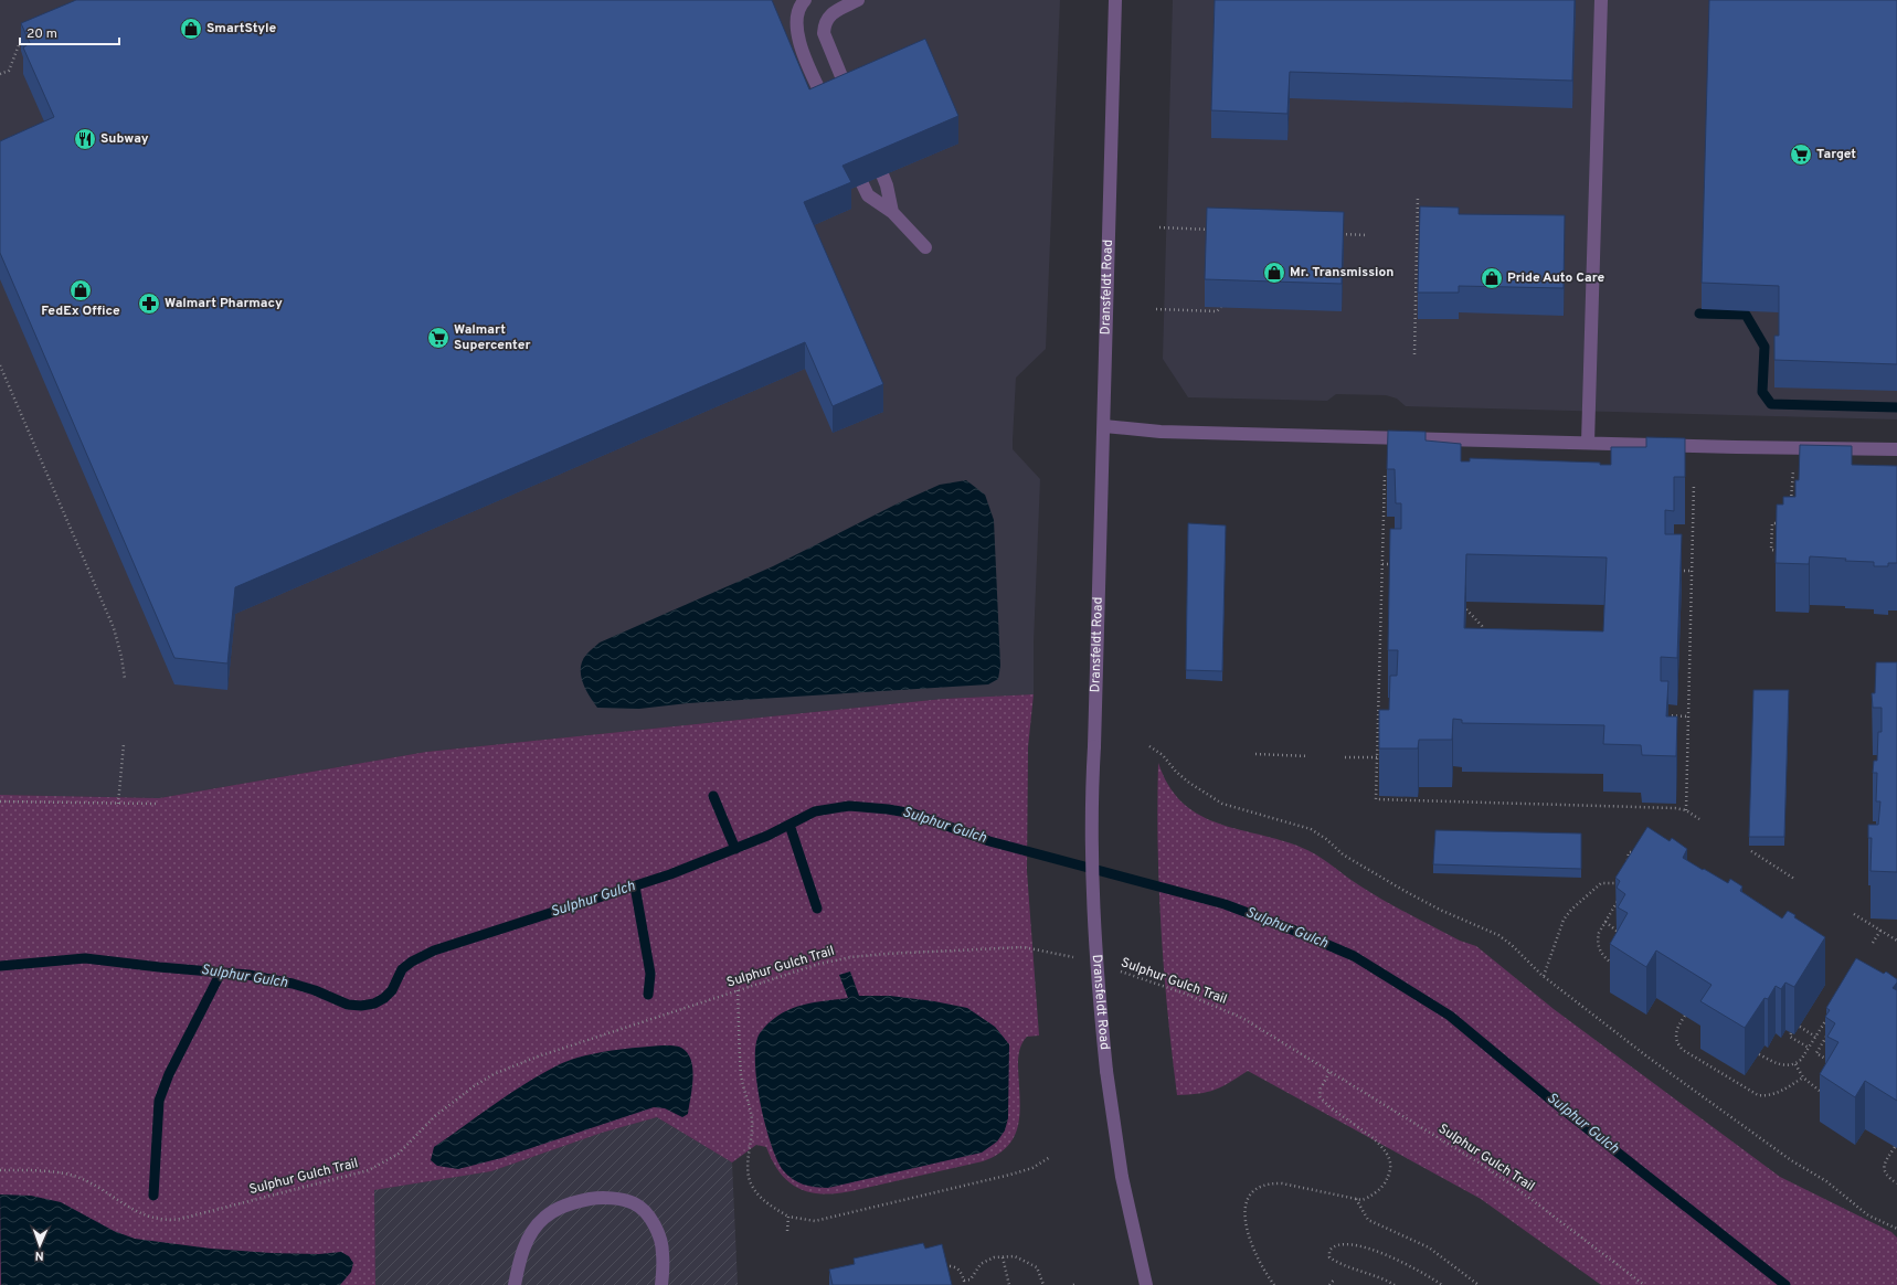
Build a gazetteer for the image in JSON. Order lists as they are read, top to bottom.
{
  "streets": {
    "street": ["Dransfeldt Road"],
    "path": ["Sulphur Gulch Trail"]
  },
  "water": ["Sulphur Gulch"],
  "places": {
    "shop": [
      "SmartStyle",
      "Mr. Transmission",
      "Pride Auto Care",
      "FedEx Office"
    ],
    "restaurant": ["Subway"],
    "supermarket": ["Target", "Walmart Supercenter"],
    "pharmacy": ["Walmart Pharmacy"]
  },
  "scale_bar": "20 m",
  "north": "bottom"
}
